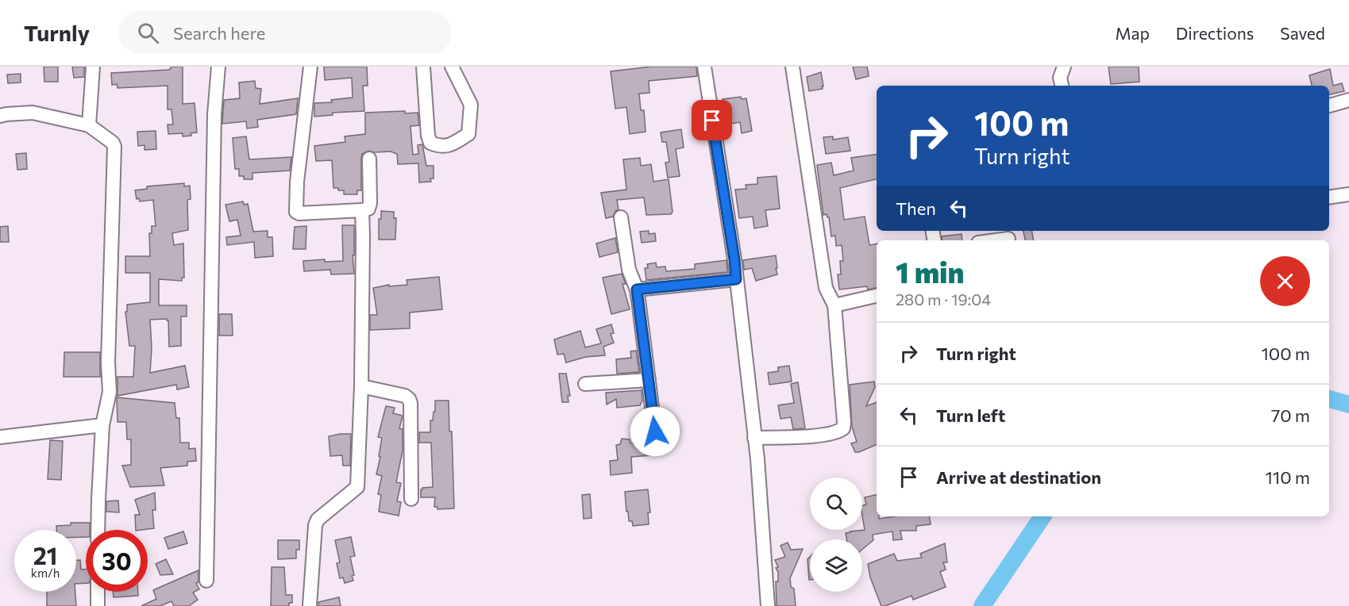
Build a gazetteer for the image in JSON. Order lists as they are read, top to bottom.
{
  "page": {
    "header": "Turnly",
    "search": "Search here",
    "nav": ["Map", "Directions", "Saved"],
    "turn": ["100 m", "Turn right"],
    "then": "Then",
    "heading": ["1 min", "280 m · 19:04"],
    "list": [
      {
        "name": "Turn right",
        "value": "100 m"
      },
      {
        "name": "Turn left",
        "value": "70 m"
      },
      {
        "name": "Arrive at destination",
        "value": "110 m"
      }
    ],
    "speed": "21 km/h",
    "limit": "30"
  }
}
